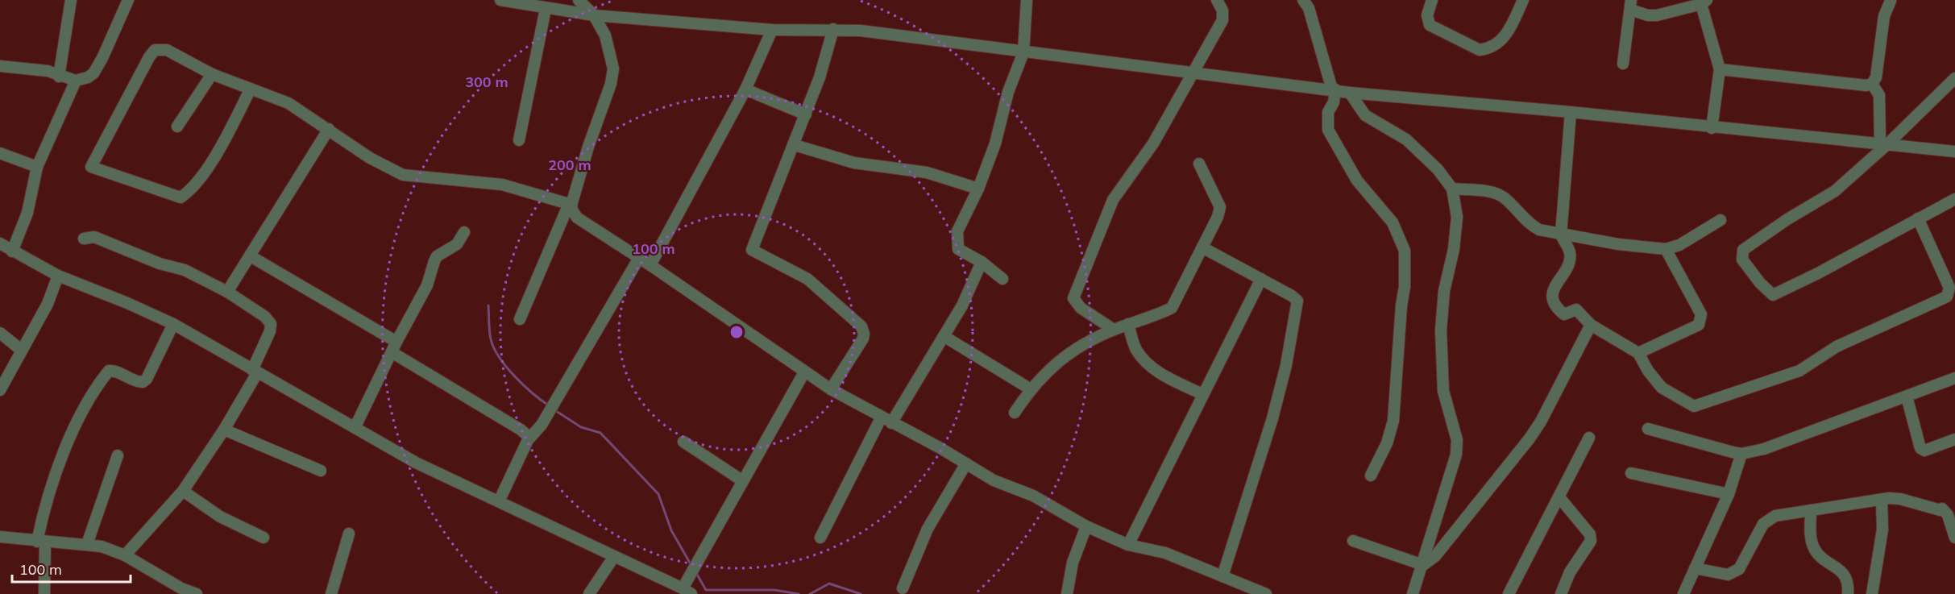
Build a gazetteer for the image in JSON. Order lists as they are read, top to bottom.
{
  "scale_bar": "100 m",
  "rings": ["300 m", "200 m", "100 m"]
}
